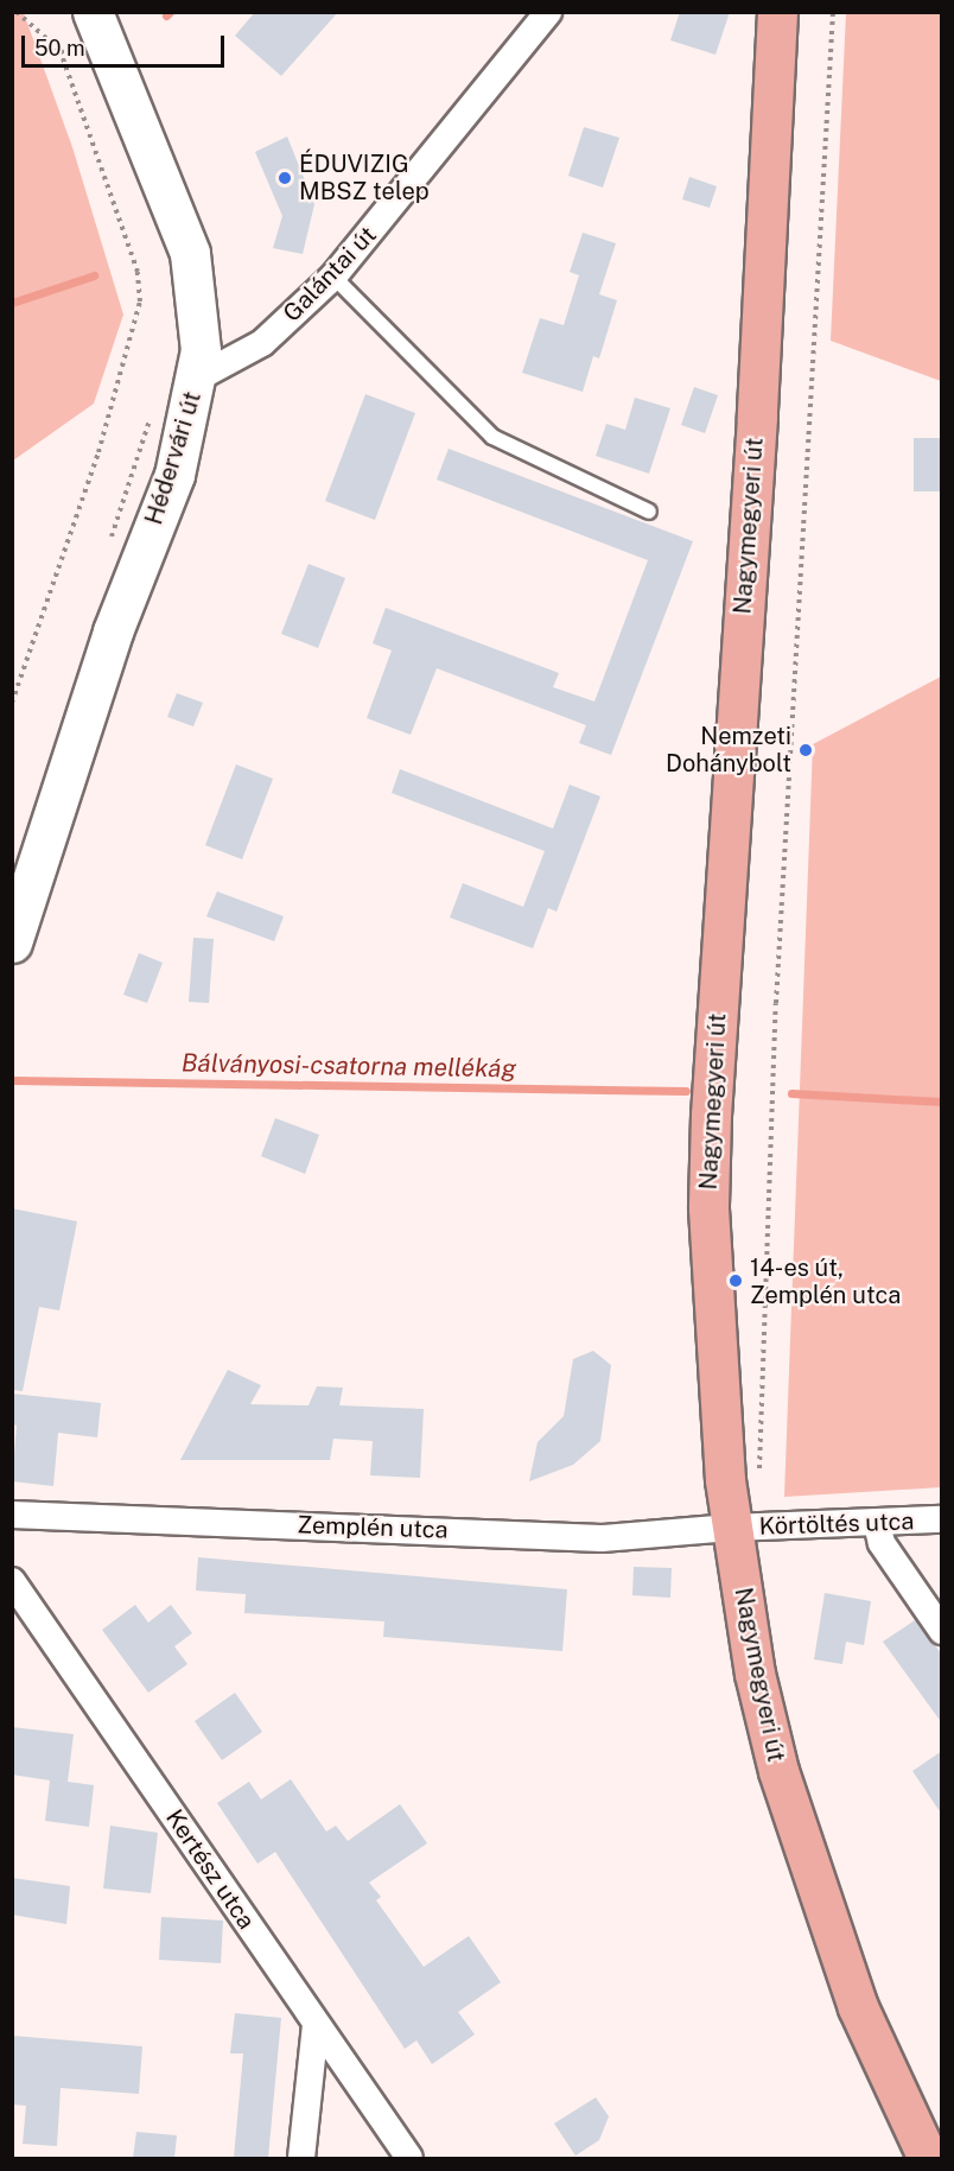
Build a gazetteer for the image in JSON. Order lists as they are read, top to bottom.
{
  "streets": {
    "main road": ["Nagymegyeri út"],
    "street": [
      "Galántai út",
      "Hédervári út",
      "Körtöltés utca",
      "Zemplén utca",
      "Kertész utca"
    ]
  },
  "crossings": [
    ["Galántai út", "Hédervári út"],
    ["Nagymegyeri út", "Körtöltés utca"],
    ["Nagymegyeri út", "Zemplén utca"],
    ["Körtöltés utca", "Zemplén utca"]
  ],
  "water": ["Bálványosi-csatorna mellékág"],
  "places": ["ÉDUVIZIG MBSZ telep", "Nemzeti Dohánybolt", "14-es út, Zemplén utca"],
  "scale_bar": "50 m"
}
